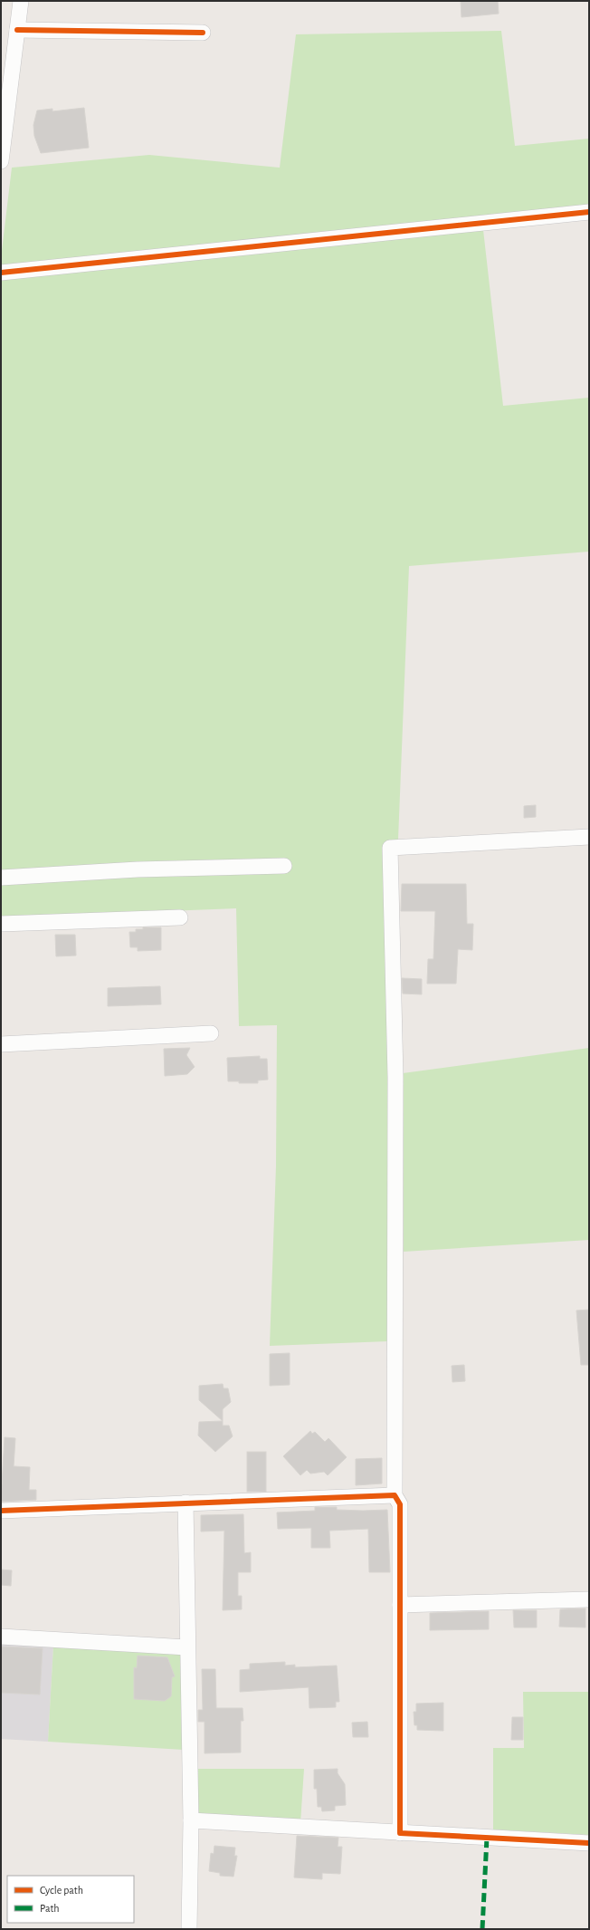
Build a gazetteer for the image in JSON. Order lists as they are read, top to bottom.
{
  "legend": ["Cycle path", "Path"]
}
